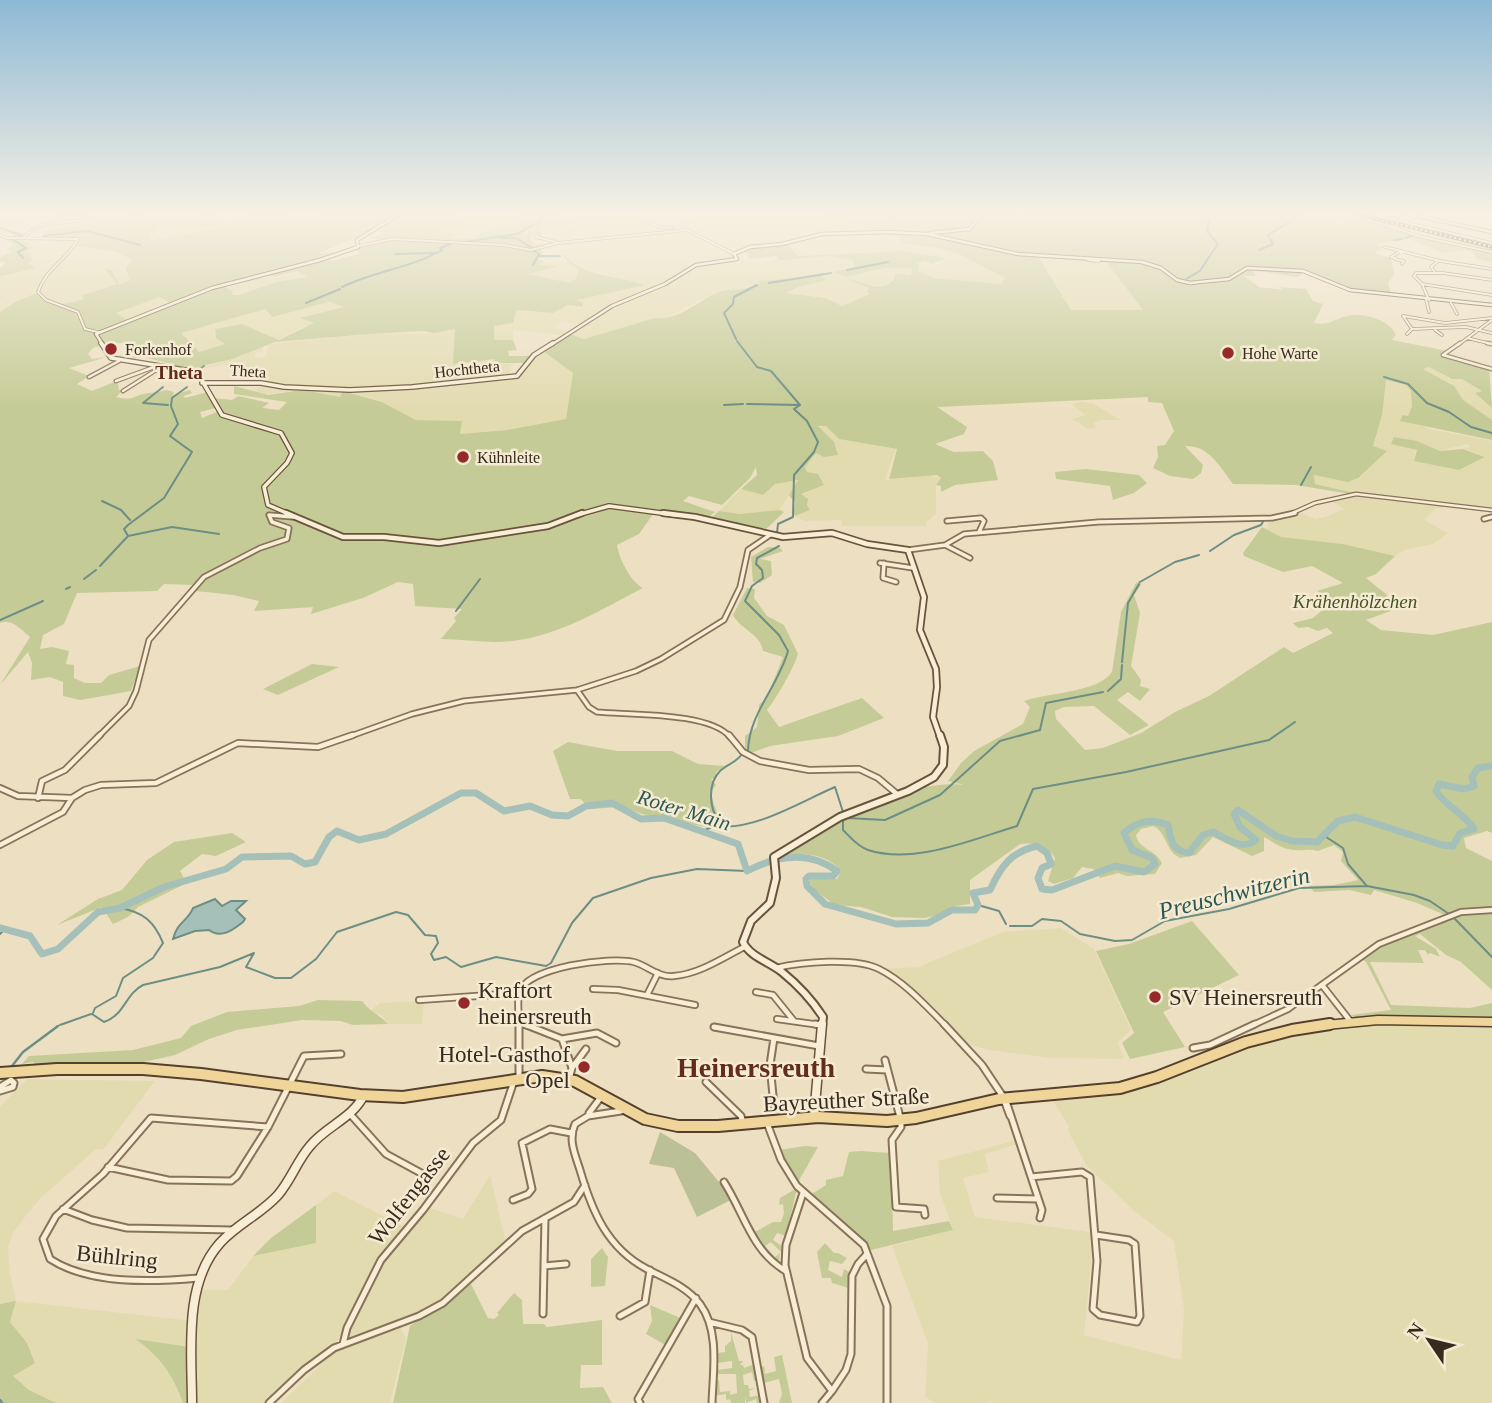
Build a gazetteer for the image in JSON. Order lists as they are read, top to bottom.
{
  "streets": {
    "main road": ["Bayreuther Straße"],
    "street": [
      "Hochtheta",
      "Theta",
      "Wolfengasse",
      "Bühlring"
    ]
  },
  "crossings": [
    ["Hochtheta", "Theta"]
  ],
  "districts": ["Theta", "Heinersreuth"],
  "water": ["Roter Main", "Preuschwitzerin"],
  "parks": ["Krähenhölzchen"],
  "places": [
    "Forkenhof",
    "Hohe Warte",
    "Kühnleite",
    "SV Heinersreuth",
    "Kraftort heinersreuth",
    "Hotel-Gasthof Opel"
  ],
  "north": "top left"
}
